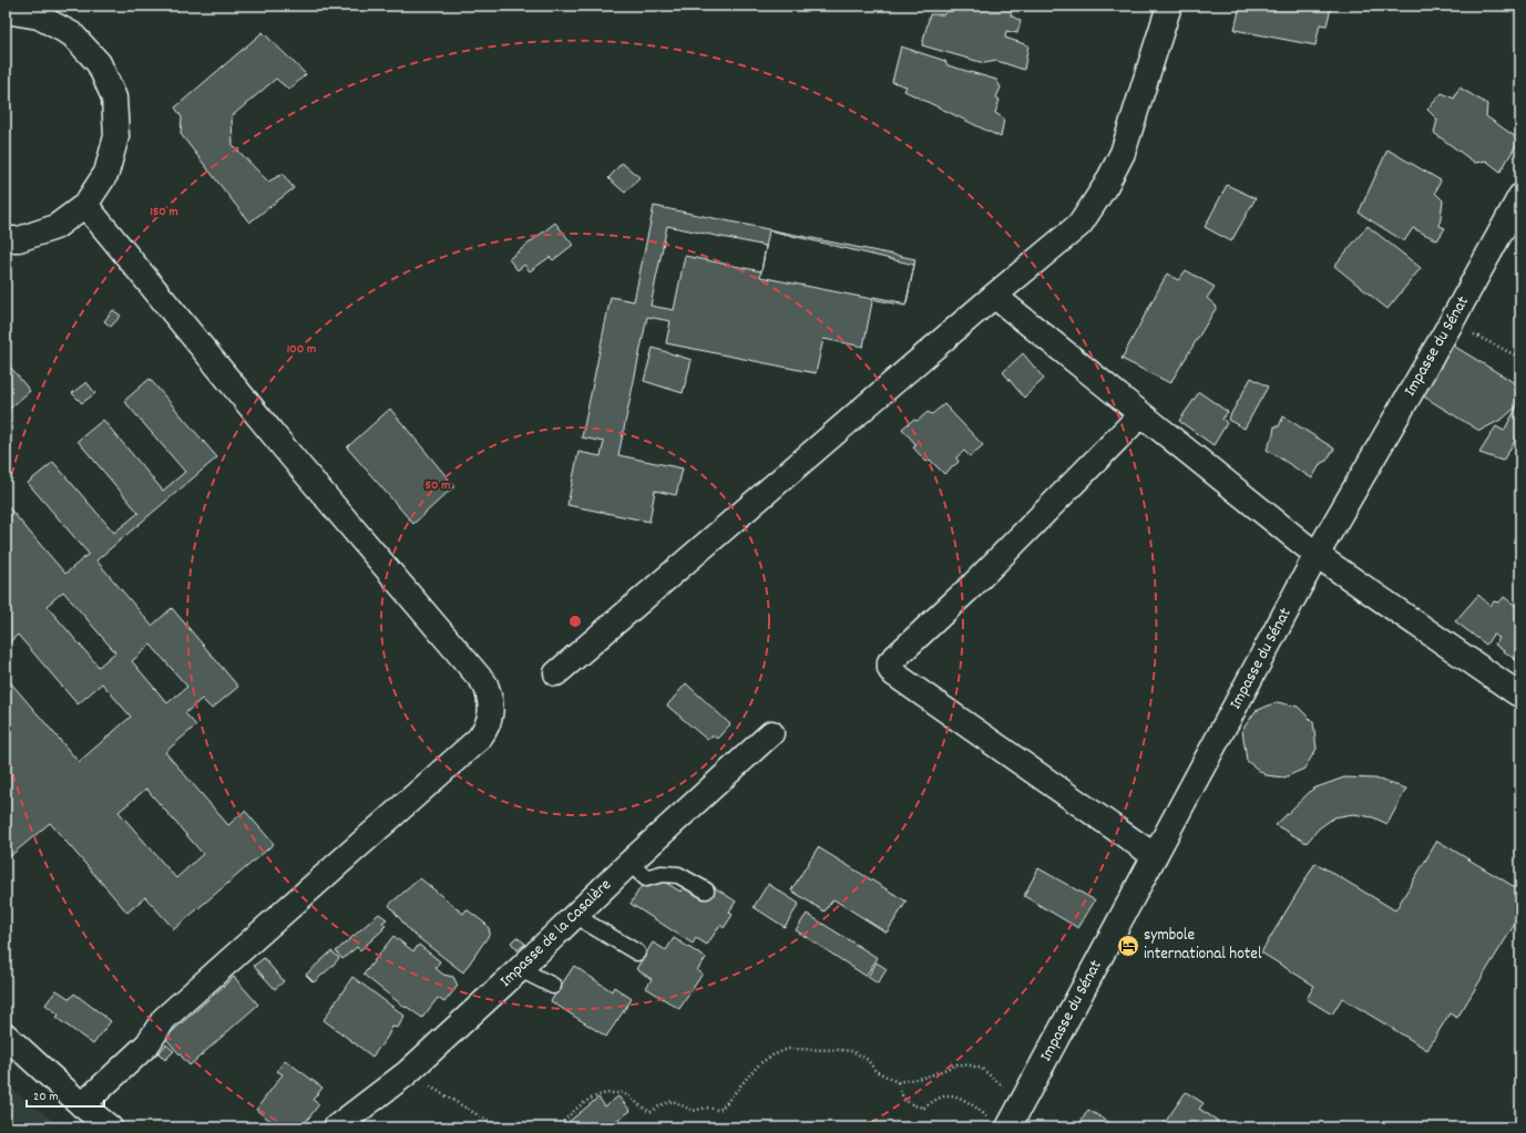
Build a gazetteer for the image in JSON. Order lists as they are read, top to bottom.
{
  "streets": {
    "street": ["Impasse du Sénat", "Impasse de la Casalère"]
  },
  "places": {
    "hotel": ["symbole international hotel"]
  },
  "scale_bar": "20 m",
  "rings": ["150 m", "100 m", "50 m"]
}
